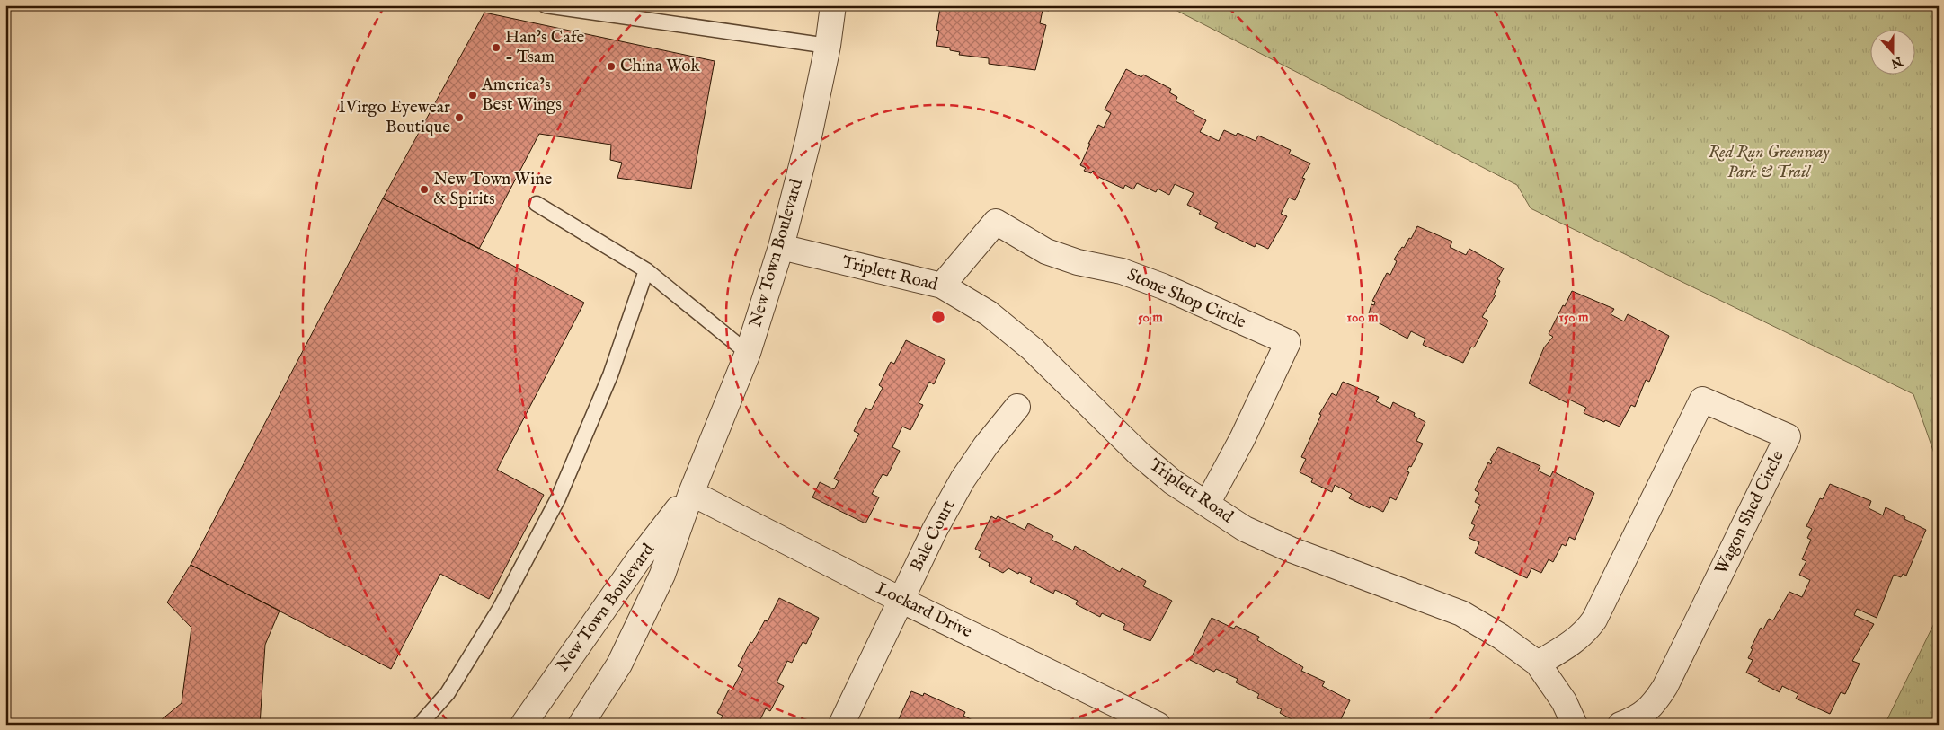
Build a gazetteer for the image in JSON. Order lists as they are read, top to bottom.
{
  "streets": {
    "street": [
      "New Town Boulevard",
      "Triplett Road",
      "Stone Shop Circle",
      "Wagon Shed Circle",
      "Bale Court",
      "Lockard Drive"
    ]
  },
  "crossings": [
    ["New Town Boulevard", "Triplett Road"],
    ["New Town Boulevard", "Lockard Drive"],
    ["Triplett Road", "Stone Shop Circle"],
    ["Triplett Road", "Wagon Shed Circle"],
    ["Bale Court", "Lockard Drive"]
  ],
  "parks": ["Red Run Greenway Park & Trail"],
  "places": [
    "Han’s Cafe - Tsam",
    "China Wok",
    "America’s Best Wings",
    "IVirgo Eyewear Boutique",
    "New Town Wine & Spirits"
  ],
  "north": "bottom",
  "rings": ["50 m", "100 m", "150 m"]
}
